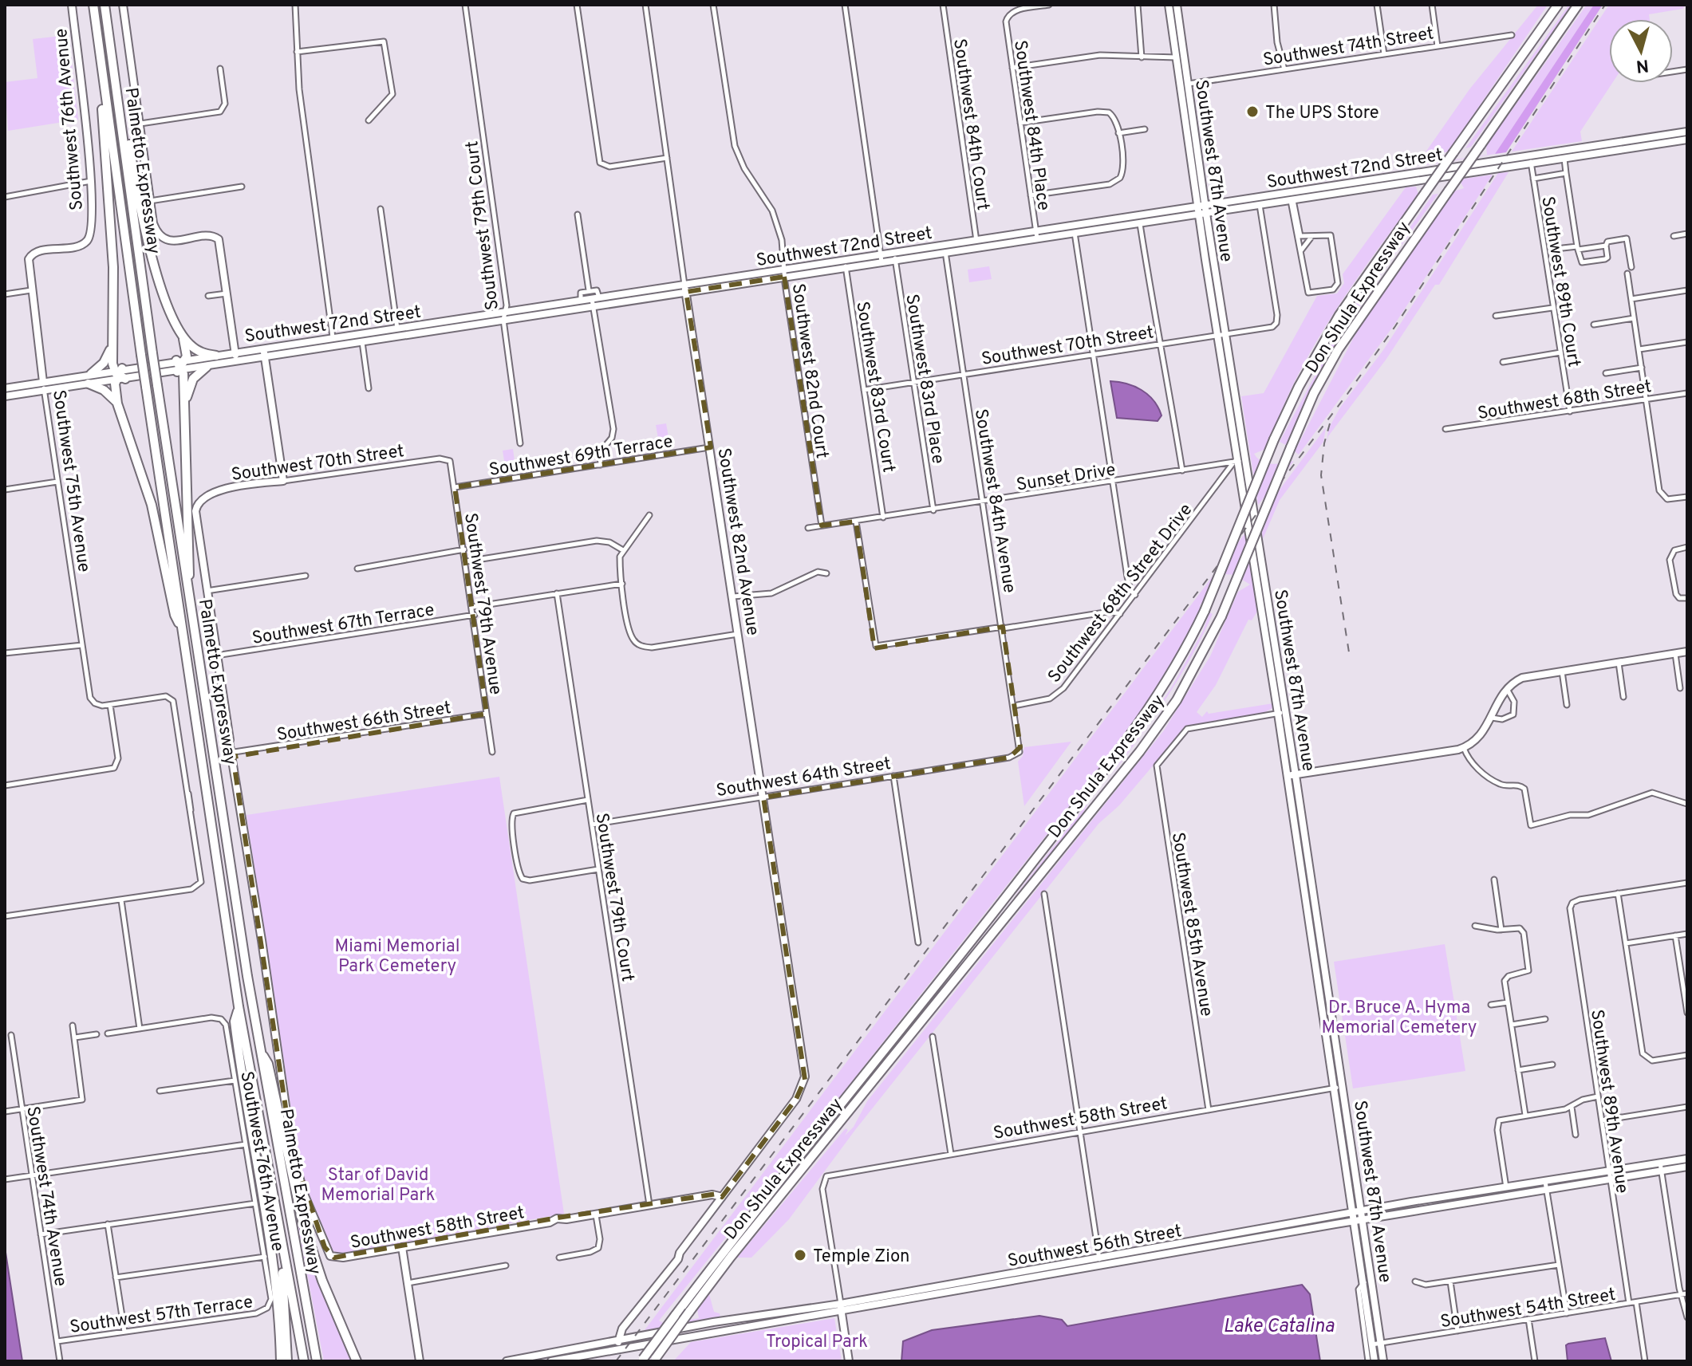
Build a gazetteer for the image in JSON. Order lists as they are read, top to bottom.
{
  "streets": {
    "highway": ["Palmetto Expressway", "Don Shula Expressway"],
    "main road": [
      "Southwest 76th Avenue",
      "Southwest 72nd Street",
      "Southwest 87th Avenue",
      "Southwest 70th Street",
      "Southwest 75th Avenue",
      "Southwest 82nd Avenue",
      "Southwest 58th Street",
      "Southwest 56th Street"
    ],
    "street": [
      "Southwest 74th Street",
      "Southwest 84th Court",
      "Southwest 84th Place",
      "Southwest 79th Court",
      "Southwest 89th Court",
      "Southwest 82nd Court",
      "Southwest 83rd Place",
      "Southwest 83rd Court",
      "Southwest 68th Street",
      "Southwest 69th Terrace",
      "Sunset Drive",
      "Southwest 84th Avenue",
      "Southwest 68th Street Drive",
      "Southwest 79th Avenue",
      "Southwest 67th Terrace",
      "Southwest 66th Street",
      "Southwest 64th Street",
      "Southwest 85th Avenue",
      "Southwest 89th Avenue",
      "Southwest 74th Avenue",
      "Southwest 54th Street",
      "Southwest 57th Terrace"
    ]
  },
  "crossings": [
    ["Southwest 74th Street", "Southwest 87th Avenue"],
    ["Southwest 76th Avenue", "Southwest 75th Avenue"],
    ["Southwest 76th Avenue", "Southwest 57th Terrace"],
    ["Southwest 84th Court", "Southwest 72nd Street"],
    ["Southwest 84th Place", "Southwest 72nd Street"],
    ["Southwest 72nd Street", "Southwest 87th Avenue"],
    ["Southwest 72nd Street", "Southwest 79th Court"],
    ["Southwest 72nd Street", "Southwest 89th Court"],
    ["Southwest 72nd Street", "Southwest 70th Street"],
    ["Southwest 72nd Street", "Southwest 82nd Court"],
    ["Southwest 72nd Street", "Southwest 83rd Place"],
    ["Southwest 72nd Street", "Southwest 83rd Court"],
    ["Southwest 72nd Street", "Southwest 75th Avenue"],
    ["Southwest 72nd Street", "Southwest 84th Avenue"],
    ["Southwest 72nd Street", "Southwest 82nd Avenue"],
    ["Southwest 87th Avenue", "Southwest 70th Street"],
    ["Southwest 87th Avenue", "Sunset Drive"],
    ["Southwest 87th Avenue", "Southwest 68th Street Drive"],
    ["Southwest 87th Avenue", "Southwest 85th Avenue"],
    ["Southwest 87th Avenue", "Southwest 58th Street"],
    ["Southwest 87th Avenue", "Southwest 56th Street"],
    ["Southwest 87th Avenue", "Southwest 54th Street"],
    ["Southwest 79th Court", "Southwest 64th Street"],
    ["Southwest 79th Court", "Southwest 58th Street"],
    ["Southwest 89th Court", "Southwest 68th Street"],
    ["Southwest 70th Street", "Southwest 83rd Place"],
    ["Southwest 70th Street", "Southwest 83rd Court"],
    ["Southwest 70th Street", "Southwest 84th Avenue"],
    ["Southwest 70th Street", "Southwest 79th Avenue"],
    ["Southwest 82nd Court", "Sunset Drive"],
    ["Southwest 83rd Place", "Sunset Drive"],
    ["Southwest 83rd Court", "Sunset Drive"],
    ["Southwest 69th Terrace", "Southwest 82nd Avenue"],
    ["Southwest 69th Terrace", "Southwest 79th Avenue"],
    ["Sunset Drive", "Southwest 84th Avenue"],
    ["Sunset Drive", "Southwest 68th Street Drive"],
    ["Southwest 84th Avenue", "Southwest 68th Street Drive"],
    ["Southwest 84th Avenue", "Southwest 64th Street"],
    ["Southwest 82nd Avenue", "Southwest 64th Street"],
    ["Southwest 82nd Avenue", "Southwest 58th Street"],
    ["Southwest 79th Avenue", "Southwest 67th Terrace"],
    ["Southwest 79th Avenue", "Southwest 66th Street"],
    ["Southwest 66th Street", "Southwest 58th Street"],
    ["Southwest 85th Avenue", "Southwest 58th Street"],
    ["Southwest 89th Avenue", "Southwest 56th Street"],
    ["Southwest 89th Avenue", "Southwest 54th Street"],
    ["Southwest 58th Street", "Southwest 56th Street"],
    ["Southwest 74th Avenue", "Southwest 57th Terrace"]
  ],
  "water": ["Lake Catalina"],
  "parks": [
    "Miami Memorial Park Cemetery",
    "Dr. Bruce A. Hyma Memorial Cemetery",
    "Star of David Memorial Park",
    "Tropical Park"
  ],
  "places": ["The UPS Store", "Temple Zion"],
  "north": "bottom"
}
